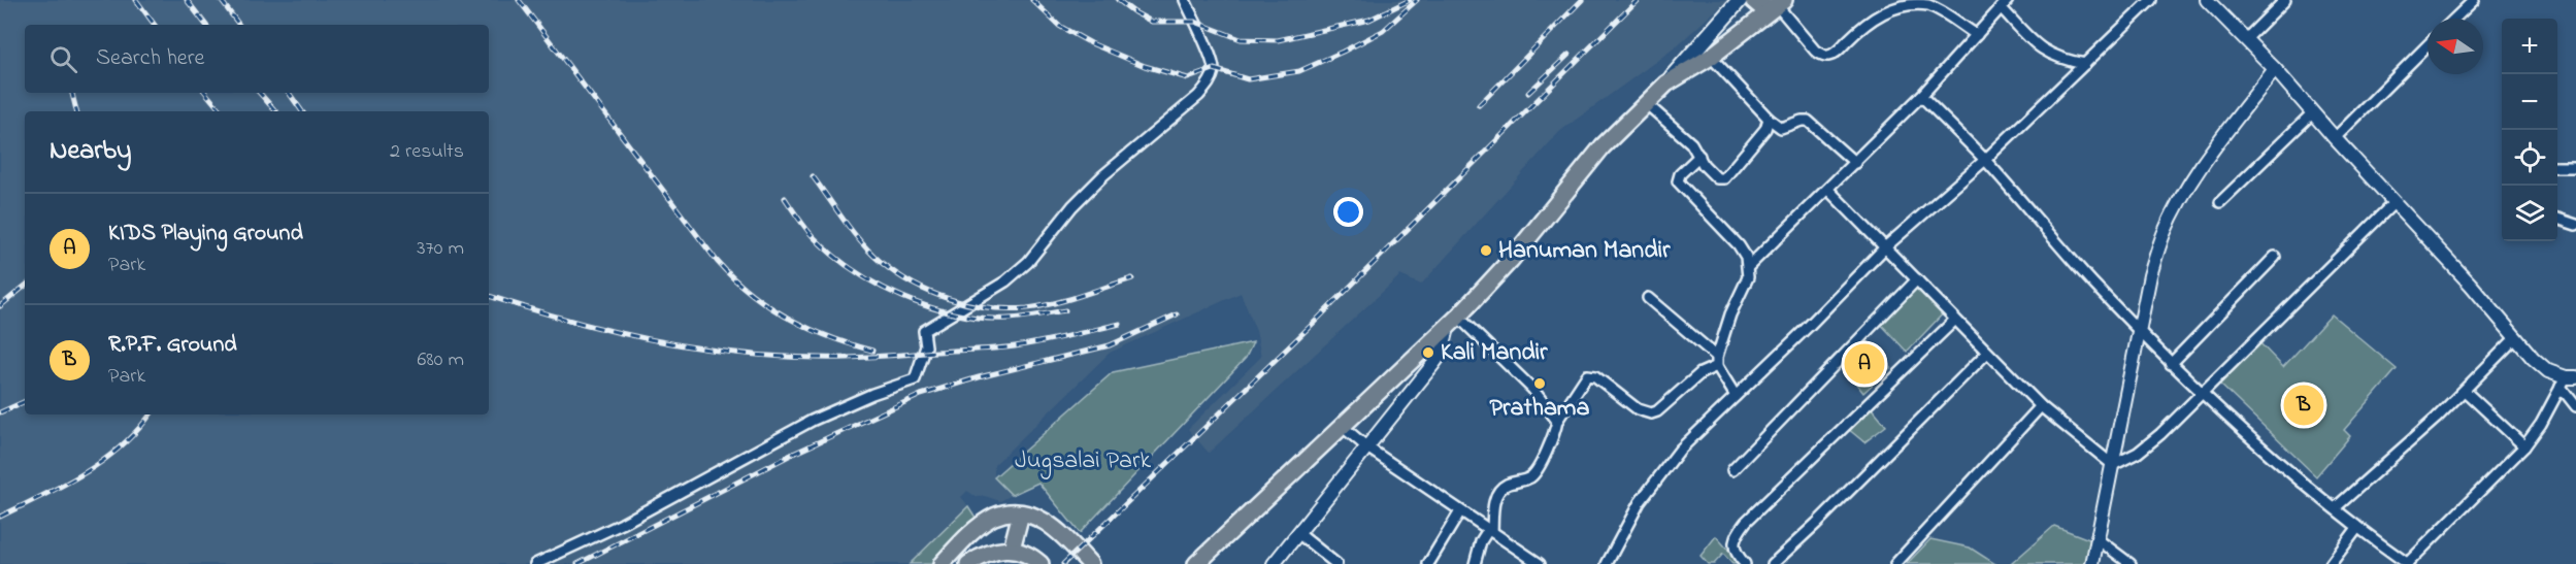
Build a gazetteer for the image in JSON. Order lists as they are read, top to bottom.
{
  "parks": ["Jugsalai Park"],
  "places": ["Hanuman Mandir", "Kali Mandir", "Prathama"],
  "north": "left",
  "page": {
    "map_buttons": ["+", "−"],
    "search": "Search here",
    "heading": ["Nearby", "2 results"],
    "list": [
      {
        "mark": "A",
        "name": "KIDS Playing Ground",
        "note": "Park",
        "value": "370 m"
      },
      {
        "mark": "B",
        "name": "R.P.F. Ground",
        "note": "Park",
        "value": "680 m"
      }
    ],
    "pins": ["A", "B"]
  }
}
